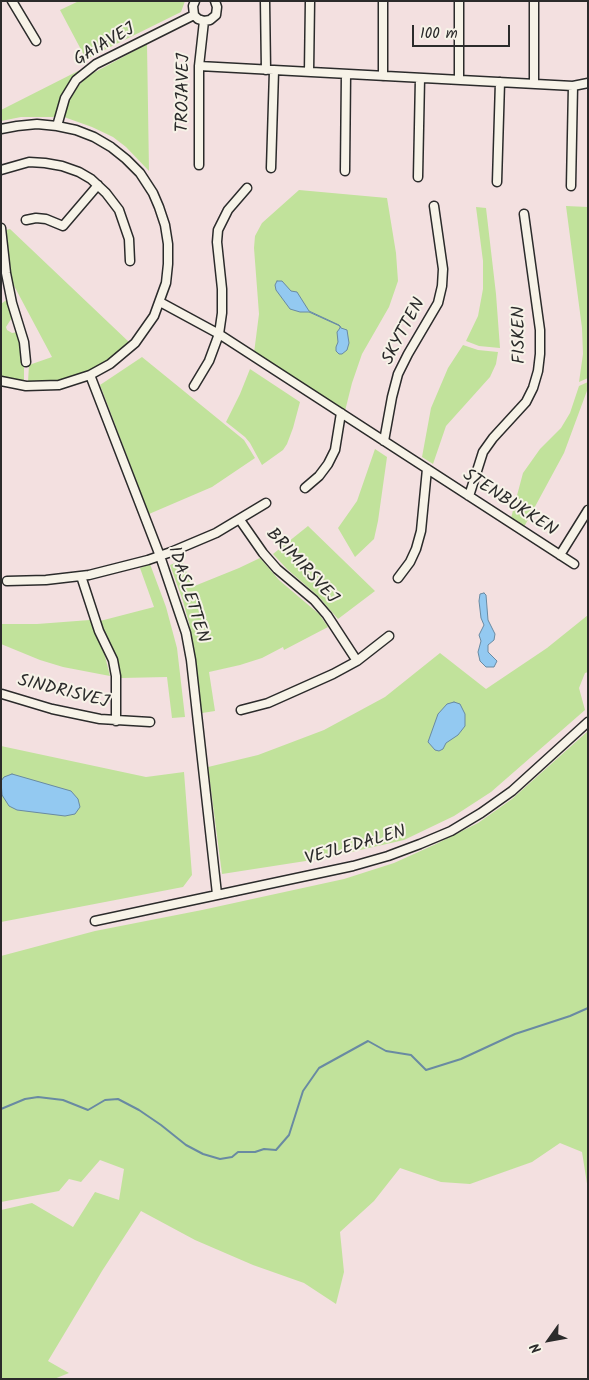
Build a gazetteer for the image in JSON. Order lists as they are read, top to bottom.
{
  "streets": {
    "street": [
      "GAIAVEJ",
      "TROJAVEJ",
      "SKYTTEN",
      "FISKEN",
      "STENBUKKEN",
      "BRIMIRSVEJ",
      "IDASLETTEN",
      "SINDRISVEJ",
      "VEJLEDALEN"
    ]
  },
  "crossings": [
    ["SKYTTEN", "STENBUKKEN"],
    ["FISKEN", "STENBUKKEN"],
    ["BRIMIRSVEJ", "IDASLETTEN"],
    ["IDASLETTEN", "VEJLEDALEN"]
  ],
  "scale_bar": "100 m",
  "north": "bottom left"
}
